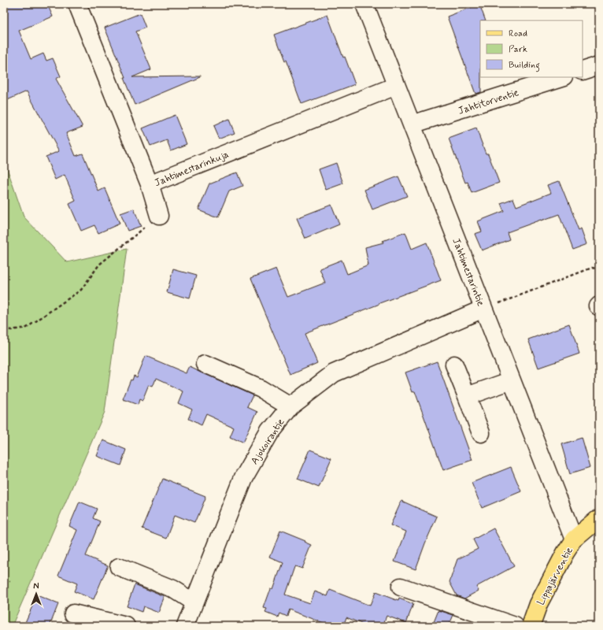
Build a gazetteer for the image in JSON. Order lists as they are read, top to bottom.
{
  "streets": {
    "main road": ["Lippajärventie"],
    "street": [
      "Jahtitorventie",
      "Jahtimestarinkuja",
      "Jahtimestarintie",
      "Ajokoirantie"
    ]
  },
  "crossings": [
    ["Jahtitorventie", "Jahtimestarintie"],
    ["Jahtimestarinkuja", "Jahtimestarintie"],
    ["Jahtimestarintie", "Ajokoirantie"],
    ["Jahtimestarintie", "Lippajärventie"]
  ],
  "legend": ["Road", "Park", "Building"],
  "north": "top"
}
